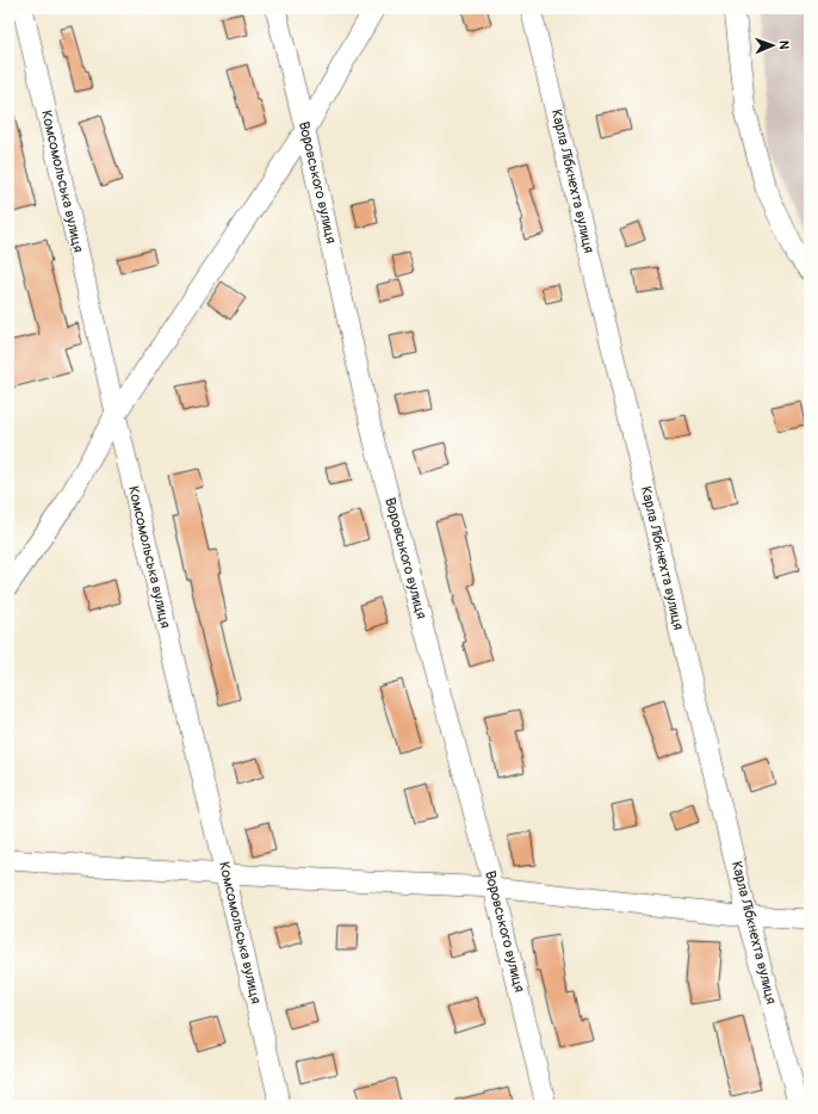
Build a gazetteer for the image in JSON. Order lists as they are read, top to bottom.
{
  "streets": {
    "street": ["Комсомольська вулиця", "Карла Лібкнехта вулиця", "Воровського вулиця"]
  },
  "north": "right"
}
